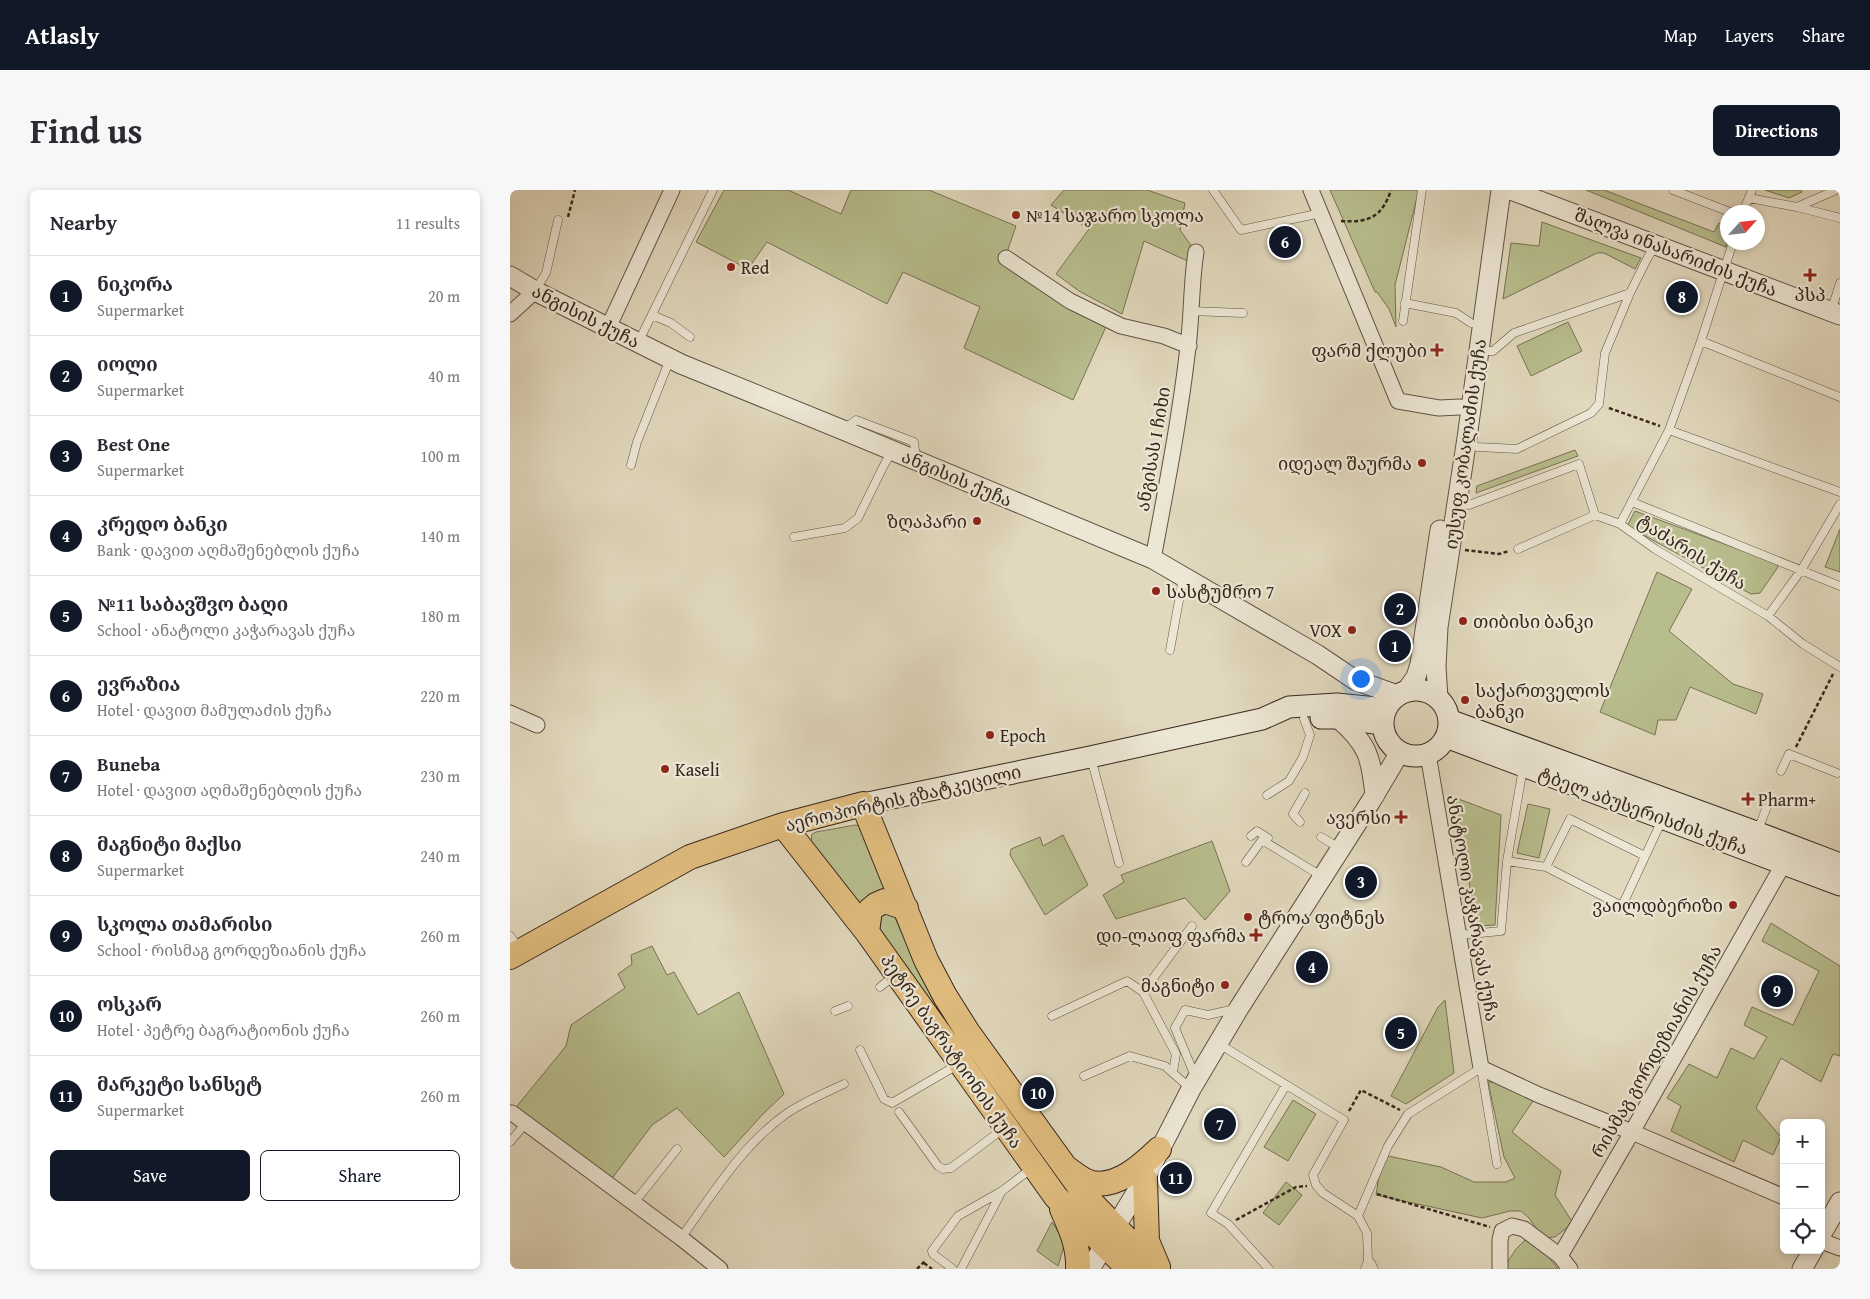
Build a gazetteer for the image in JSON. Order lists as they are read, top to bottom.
{
  "streets": {
    "main road": ["აეროპორტის გზატკეცილი", "ტბელ აბუსერისძის ქუჩა", "პეტრე ბაგრატიონის ქუჩა"],
    "street": [
      "შალვა ინასარიძის ქუჩა",
      "ანგისის ქუჩა",
      "იუსუფ კობალაძის ქუჩა",
      "ანგისას I ჩიხი",
      "ანატოლი კაჭარავას ქუჩა",
      "რისმაგ გორდეზიანის ქუჩა"
    ],
    "lane": ["ტაძარის ქუჩა"]
  },
  "crossings": [
    ["ანგისის ქუჩა", "იუსუფ კობალაძის ქუჩა"],
    ["ანგისის ქუჩა", "ანგისას I ჩიხი"],
    ["ანგისის ქუჩა", "აეროპორტის გზატკეცილი"],
    ["ანგისის ქუჩა", "ტბელ აბუსერისძის ქუჩა"],
    ["ანგისის ქუჩა", "ანატოლი კაჭარავას ქუჩა"],
    ["იუსუფ კობალაძის ქუჩა", "აეროპორტის გზატკეცილი"],
    ["იუსუფ კობალაძის ქუჩა", "ტბელ აბუსერისძის ქუჩა"],
    ["იუსუფ კობალაძის ქუჩა", "ანატოლი კაჭარავას ქუჩა"],
    ["აეროპორტის გზატკეცილი", "ტბელ აბუსერისძის ქუჩა"],
    ["აეროპორტის გზატკეცილი", "ანატოლი კაჭარავას ქუჩა"],
    ["აეროპორტის გზატკეცილი", "პეტრე ბაგრატიონის ქუჩა"],
    ["ტბელ აბუსერისძის ქუჩა", "ანატოლი კაჭარავას ქუჩა"],
    ["ტბელ აბუსერისძის ქუჩა", "რისმაგ გორდეზიანის ქუჩა"]
  ],
  "places": {
    "other": [
      "№14 საჯარო სკოლა",
      "Red",
      "იდეალ შაურმა",
      "ზღაპარი",
      "სასტუმრო 7",
      "თიბისი ბანკი",
      "VOX",
      "საქართველოს ბანკი",
      "Epoch",
      "Kaseli",
      "ვაილდბერიზი",
      "ტროა ფიტნეს",
      "მაგნიტი"
    ],
    "health": [
      "პსპ",
      "ფარმ ქლუბი",
      "Pharm+",
      "ავერსი",
      "დი-ლაიფ ფარმა"
    ]
  },
  "north": "top right",
  "page": {
    "header": "Atlasly",
    "nav": ["Map", "Layers", "Share"],
    "title": "Find us",
    "buttons": [
      "Directions",
      ["Save", "Share"]
    ],
    "heading": ["Nearby", "11 results"],
    "pins": [
      "6",
      "8",
      "2",
      "1",
      "3",
      "4",
      "9",
      "5",
      "10",
      "7",
      "11"
    ],
    "list": [
      {
        "mark": "1",
        "name": "ნიკორა",
        "note": "Supermarket",
        "value": "20 m"
      },
      {
        "mark": "2",
        "name": "იოლი",
        "note": "Supermarket",
        "value": "40 m"
      },
      {
        "mark": "3",
        "name": "Best One",
        "note": "Supermarket",
        "value": "100 m"
      },
      {
        "mark": "4",
        "name": "კრედო ბანკი",
        "note": "Bank · დავით აღმაშენებლის ქუჩა",
        "value": "140 m"
      },
      {
        "mark": "5",
        "name": "№11 საბავშვო ბაღი",
        "note": "School · ანატოლი კაჭარავას ქუჩა",
        "value": "180 m"
      },
      {
        "mark": "6",
        "name": "ევრაზია",
        "note": "Hotel · დავით მამულაძის ქუჩა",
        "value": "220 m"
      },
      {
        "mark": "7",
        "name": "Buneba",
        "note": "Hotel · დავით აღმაშენებლის ქუჩა",
        "value": "230 m"
      },
      {
        "mark": "8",
        "name": "მაგნიტი მაქსი",
        "note": "Supermarket",
        "value": "240 m"
      },
      {
        "mark": "9",
        "name": "სკოლა თამარისი",
        "note": "School · რისმაგ გორდეზიანის ქუჩა",
        "value": "260 m"
      },
      {
        "mark": "10",
        "name": "ოსკარ",
        "note": "Hotel · პეტრე ბაგრატიონის ქუჩა",
        "value": "260 m"
      },
      {
        "mark": "11",
        "name": "მარკეტი სანსეტ",
        "note": "Supermarket",
        "value": "260 m"
      }
    ],
    "map_buttons": ["+", "−"]
  }
}
